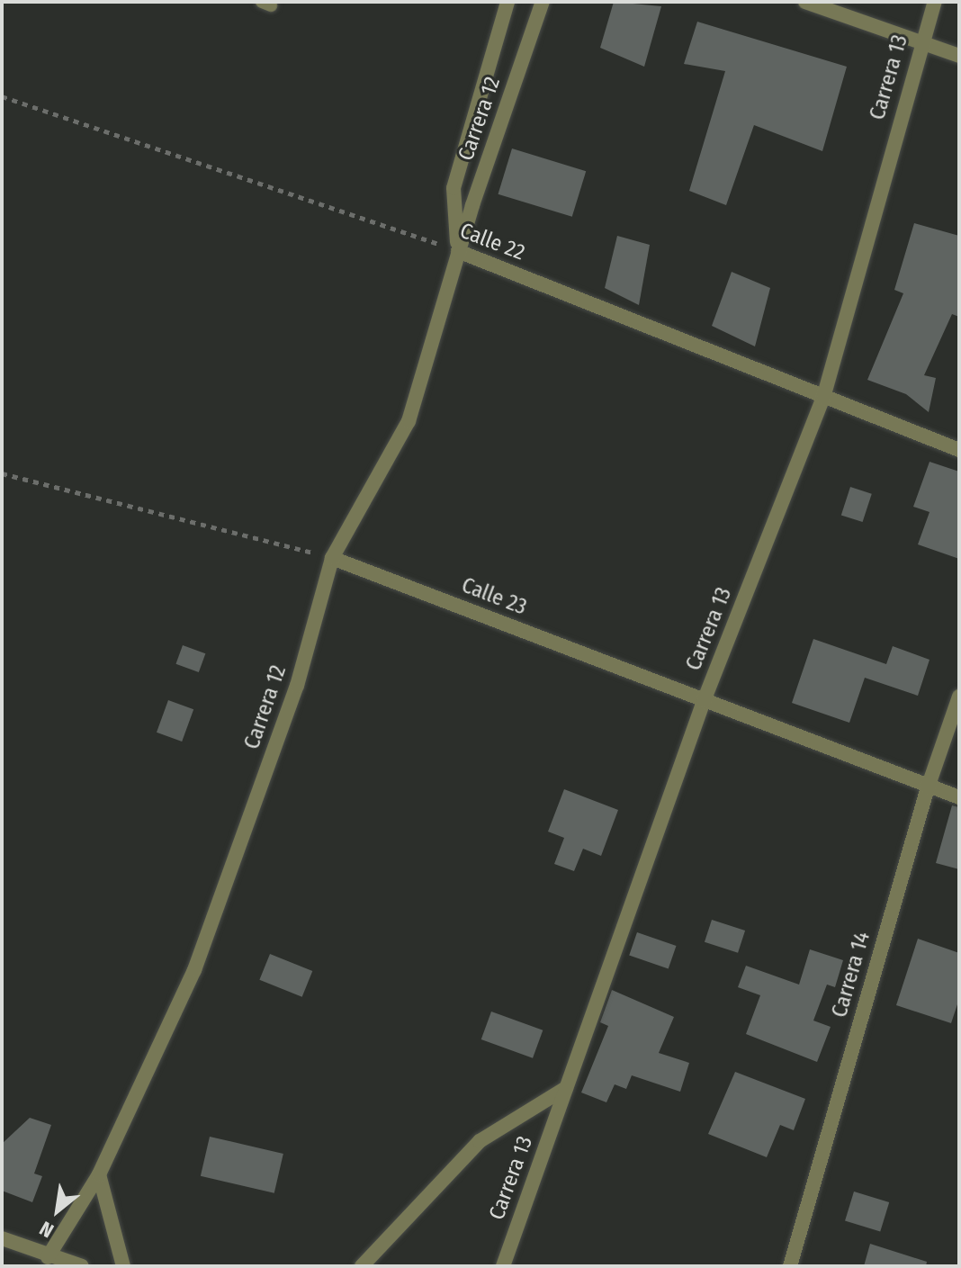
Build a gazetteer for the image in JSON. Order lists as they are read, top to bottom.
{
  "streets": {
    "street": [
      "Carrera 13",
      "Carrera 12",
      "Calle 22",
      "Calle 23",
      "Carrera 14"
    ]
  },
  "crossings": [
    ["Carrera 13", "Calle 22"],
    ["Carrera 13", "Calle 23"],
    ["Carrera 12", "Calle 22"],
    ["Carrera 12", "Calle 23"],
    ["Calle 23", "Carrera 14"]
  ],
  "north": "bottom left"
}
